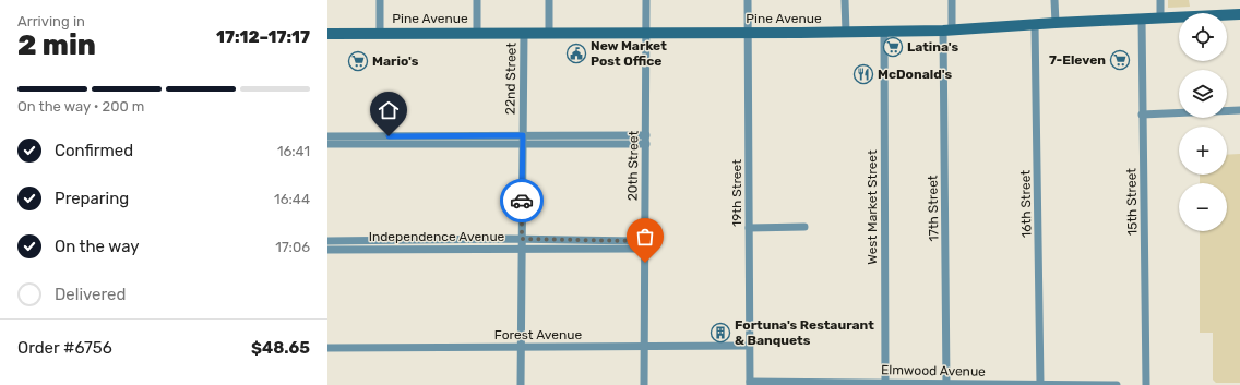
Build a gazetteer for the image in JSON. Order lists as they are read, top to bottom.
{
  "streets": {
    "main road": ["Pine Avenue"],
    "street": [
      "22nd Street",
      "20th Street",
      "19th Street",
      "15th Street",
      "16th Street",
      "West Market Street",
      "17th Street",
      "Independence Avenue",
      "Forest Avenue",
      "Elmwood Avenue"
    ]
  },
  "crossings": [
    ["Pine Avenue", "22nd Street"],
    ["Pine Avenue", "20th Street"],
    ["Pine Avenue", "19th Street"],
    ["Pine Avenue", "15th Street"],
    ["Pine Avenue", "16th Street"],
    ["Pine Avenue", "West Market Street"],
    ["Pine Avenue", "17th Street"],
    ["22nd Street", "Independence Avenue"],
    ["22nd Street", "Forest Avenue"],
    ["20th Street", "Independence Avenue"],
    ["20th Street", "Forest Avenue"],
    ["19th Street", "Forest Avenue"],
    ["19th Street", "Elmwood Avenue"],
    ["16th Street", "Elmwood Avenue"],
    ["West Market Street", "Elmwood Avenue"],
    ["17th Street", "Elmwood Avenue"]
  ],
  "places": {
    "supermarket": ["Latina's", "7-Eleven", "Mario's"],
    "public building": ["New Market Post Office"],
    "restaurant": ["McDonald's"],
    "building": ["Fortuna's Restaurant & Banquets"]
  },
  "page": {
    "heading": ["2 min", "Arriving in", "17:12–17:17"],
    "panel": ["Order #6756", "$48.65"],
    "map_buttons": ["+", "−"],
    "bar": "On the way · 200 m",
    "list": [
      ["Confirmed", "16:41"],
      ["Preparing", "16:44"],
      ["On the way", "17:06"],
      "Delivered"
    ]
  }
}
